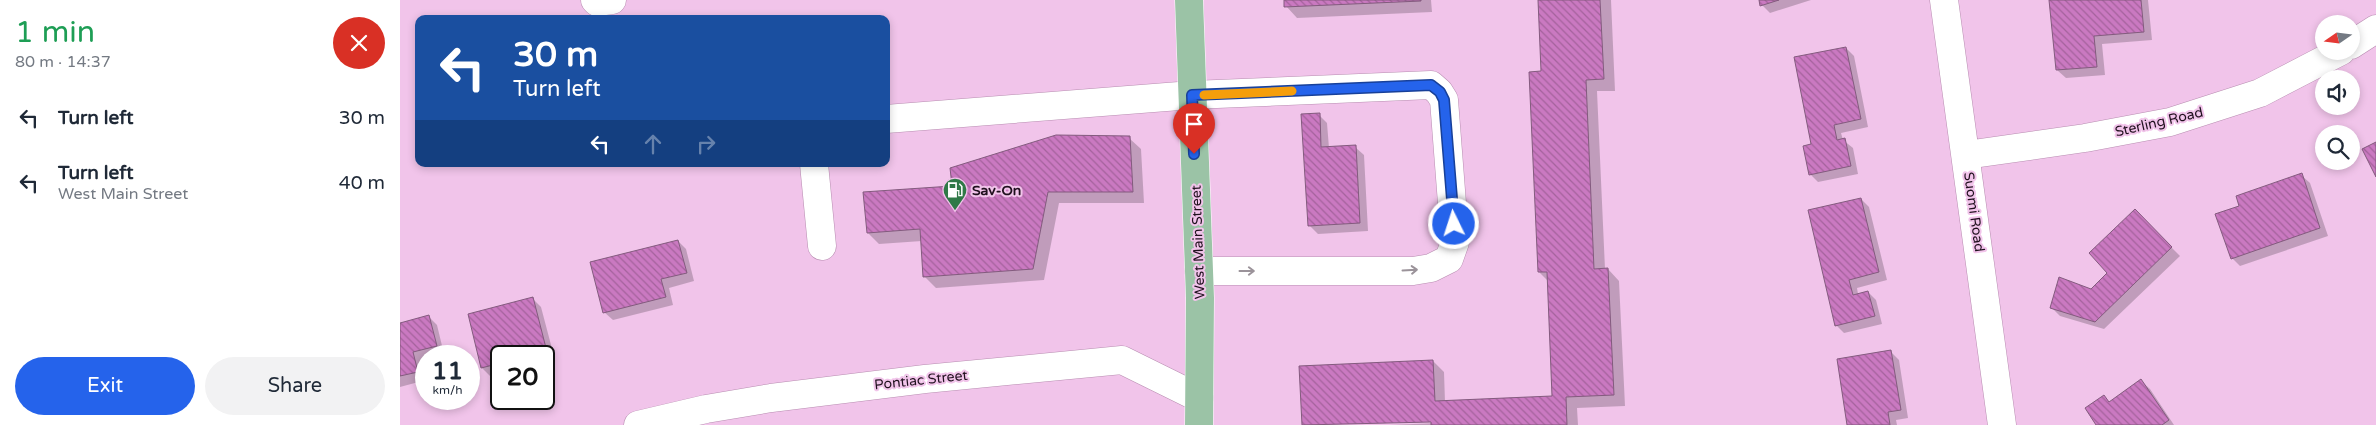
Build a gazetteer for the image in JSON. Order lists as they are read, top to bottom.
{
  "streets": {
    "main road": ["West Main Street"],
    "street": ["Sterling Road", "Suomi Road", "Pontiac Street"]
  },
  "crossings": [
    ["Sterling Road", "Suomi Road"],
    ["West Main Street", "Pontiac Street"]
  ],
  "places": {
    "fuel station": ["Sav-On"]
  },
  "north": "left",
  "page": {
    "heading": ["1 min", "80 m · 14:37"],
    "turn": ["30 m", "Turn left"],
    "list": [
      {
        "name": "Turn left",
        "value": "30 m"
      },
      {
        "name": "Turn left",
        "note": "West Main Street",
        "value": "40 m"
      }
    ],
    "speed": "11 km/h",
    "limit": "20",
    "buttons": ["Exit", "Share"]
  }
}
